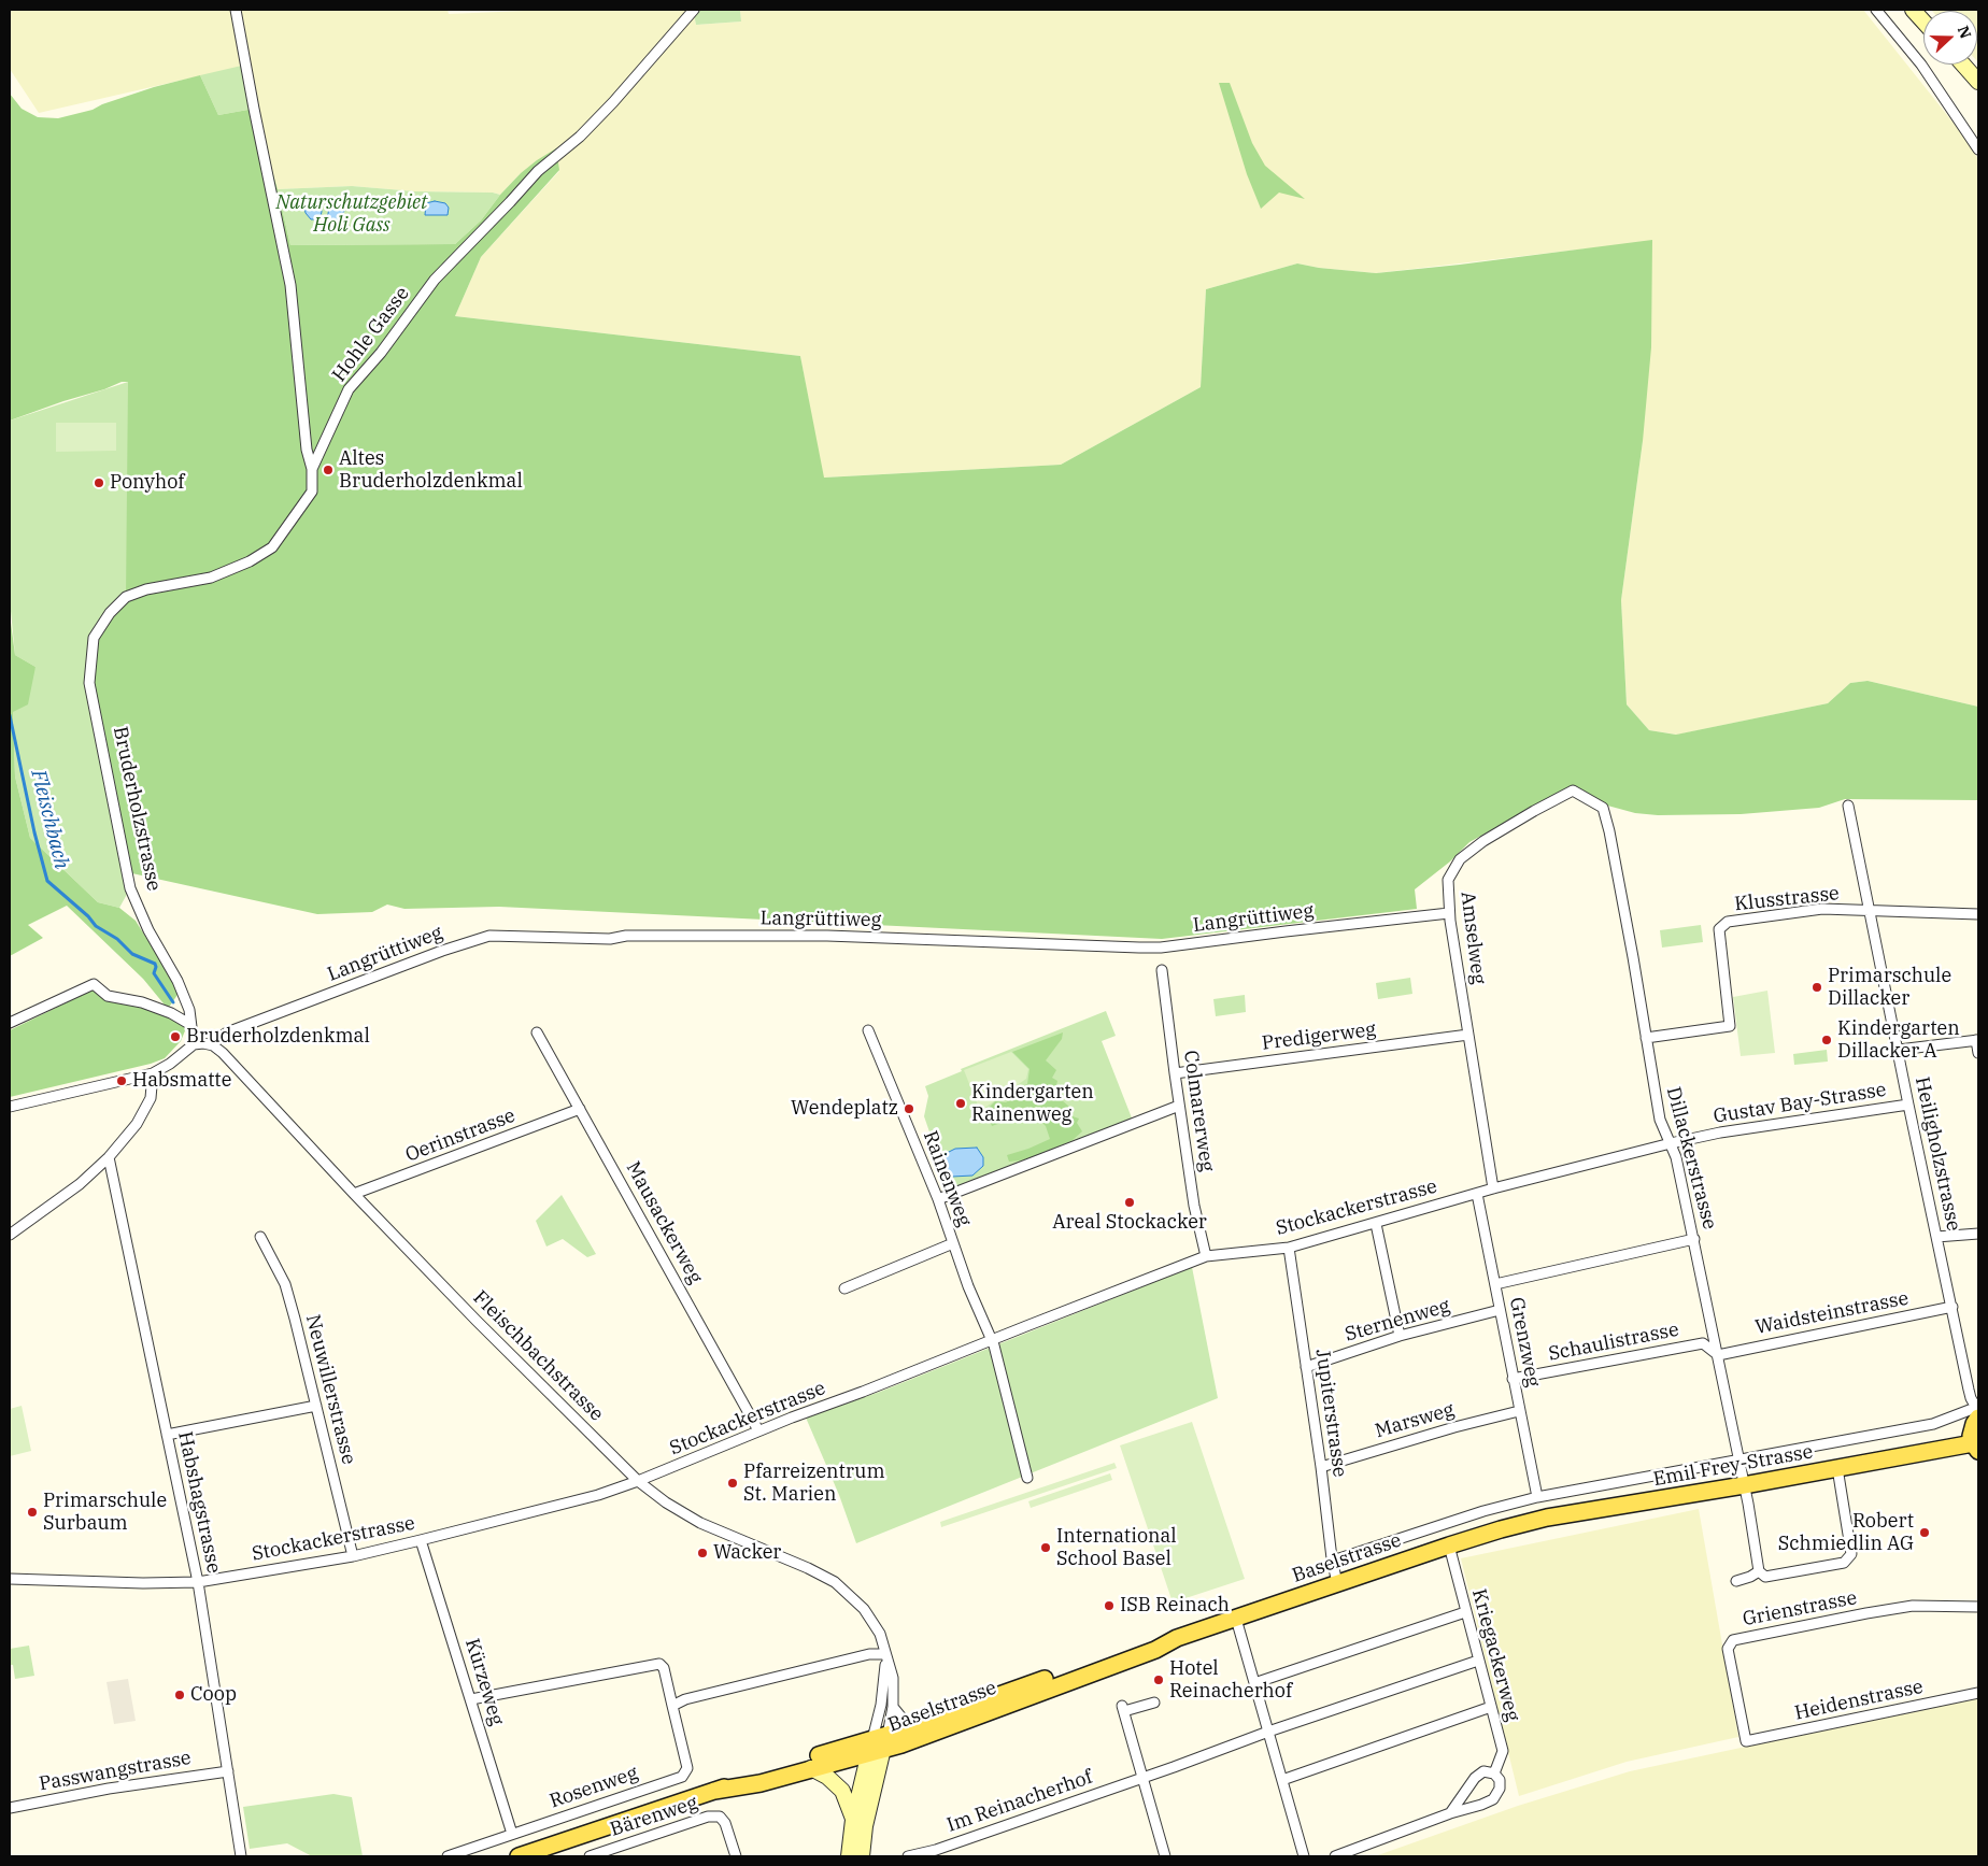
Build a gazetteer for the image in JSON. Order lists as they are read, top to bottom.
{
  "streets": {
    "main road": ["Emil Frey-Strasse", "Baselstrasse"],
    "street": [
      "Hohle Gasse",
      "Bruderholzstrasse",
      "Klusstrasse",
      "Langrüttiweg",
      "Amselweg",
      "Predigerweg",
      "Gustav Bay-Strasse",
      "Colmarerweg",
      "Oerinstrasse",
      "Heiligholzstrasse",
      "Dillackerstrasse",
      "Rainenweg",
      "Stockackerstrasse",
      "Mausackerweg",
      "Waidsteinstrasse",
      "Sternenweg",
      "Grenzweg",
      "Schaulistrasse",
      "Fleischbachstrasse",
      "Neuwillerstrasse",
      "Jupiterstrasse",
      "Marsweg",
      "Habshagstrasse",
      "Grienstrasse",
      "Kriegackerweg",
      "Kürzeweg",
      "Heidenstrasse",
      "Passwangstrasse",
      "Rosenweg",
      "Im Reinacherhof",
      "Bärenweg"
    ]
  },
  "crossings": [
    ["Hohle Gasse", "Bruderholzstrasse"],
    ["Klusstrasse", "Heiligholzstrasse"],
    ["Klusstrasse", "Dillackerstrasse"],
    ["Langrüttiweg", "Amselweg"],
    ["Langrüttiweg", "Fleischbachstrasse"],
    ["Amselweg", "Predigerweg"],
    ["Amselweg", "Gustav Bay-Strasse"],
    ["Amselweg", "Dillackerstrasse"],
    ["Predigerweg", "Colmarerweg"],
    ["Gustav Bay-Strasse", "Heiligholzstrasse"],
    ["Gustav Bay-Strasse", "Dillackerstrasse"],
    ["Gustav Bay-Strasse", "Stockackerstrasse"],
    ["Gustav Bay-Strasse", "Grenzweg"],
    ["Colmarerweg", "Stockackerstrasse"],
    ["Oerinstrasse", "Mausackerweg"],
    ["Oerinstrasse", "Fleischbachstrasse"],
    ["Heiligholzstrasse", "Waidsteinstrasse"],
    ["Heiligholzstrasse", "Baselstrasse"],
    ["Dillackerstrasse", "Waidsteinstrasse"],
    ["Dillackerstrasse", "Schaulistrasse"],
    ["Dillackerstrasse", "Emil Frey-Strasse"],
    ["Dillackerstrasse", "Baselstrasse"],
    ["Rainenweg", "Stockackerstrasse"],
    ["Stockackerstrasse", "Mausackerweg"],
    ["Stockackerstrasse", "Grenzweg"],
    ["Stockackerstrasse", "Fleischbachstrasse"],
    ["Stockackerstrasse", "Neuwillerstrasse"],
    ["Stockackerstrasse", "Jupiterstrasse"],
    ["Stockackerstrasse", "Habshagstrasse"],
    ["Stockackerstrasse", "Kürzeweg"],
    ["Waidsteinstrasse", "Schaulistrasse"],
    ["Sternenweg", "Grenzweg"],
    ["Sternenweg", "Jupiterstrasse"],
    ["Grenzweg", "Schaulistrasse"],
    ["Grenzweg", "Marsweg"],
    ["Grenzweg", "Baselstrasse"],
    ["Fleischbachstrasse", "Baselstrasse"],
    ["Jupiterstrasse", "Marsweg"],
    ["Jupiterstrasse", "Baselstrasse"],
    ["Emil Frey-Strasse", "Baselstrasse"],
    ["Habshagstrasse", "Passwangstrasse"],
    ["Baselstrasse", "Kriegackerweg"],
    ["Grienstrasse", "Heidenstrasse"],
    ["Kriegackerweg", "Im Reinacherhof"],
    ["Kürzeweg", "Rosenweg"]
  ],
  "water": ["Fleischbach"],
  "parks": ["Naturschutzgebiet Holi Gass"],
  "places": [
    "Altes Bruderholzdenkmal",
    "Ponyhof",
    "Primarschule Dillacker",
    "Bruderholzdenkmal",
    "Kindergarten Dillacker A",
    "Habsmatte",
    "Kindergarten Rainenweg",
    "Wendeplatz",
    "Areal Stockacker",
    "Pfarreizentrum St. Marien",
    "Primarschule Surbaum",
    "Robert Schmiedlin AG",
    "International School Basel",
    "Wacker",
    "ISB Reinach",
    "Hotel Reinacherhof",
    "Coop"
  ],
  "north": "right"
}
